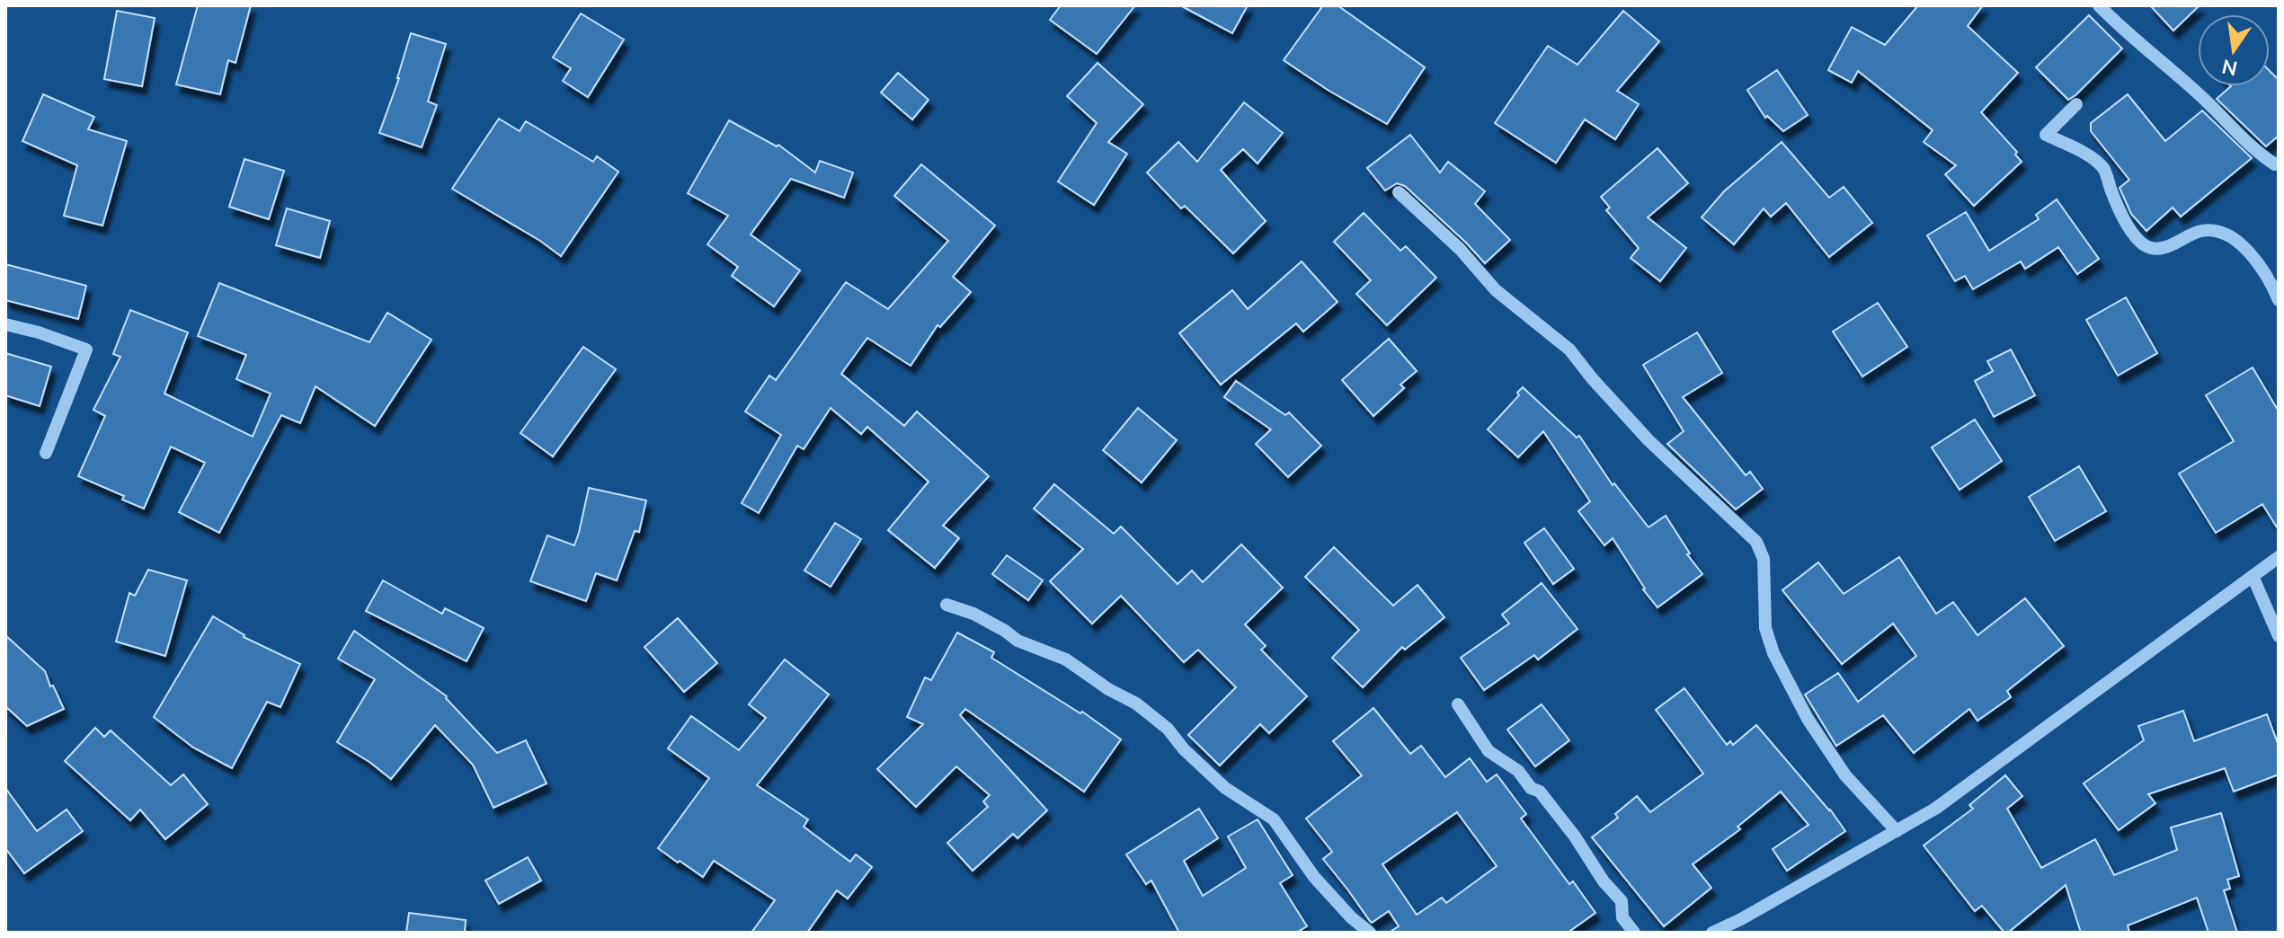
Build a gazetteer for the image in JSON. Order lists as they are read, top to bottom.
{
  "north": "bottom"
}
